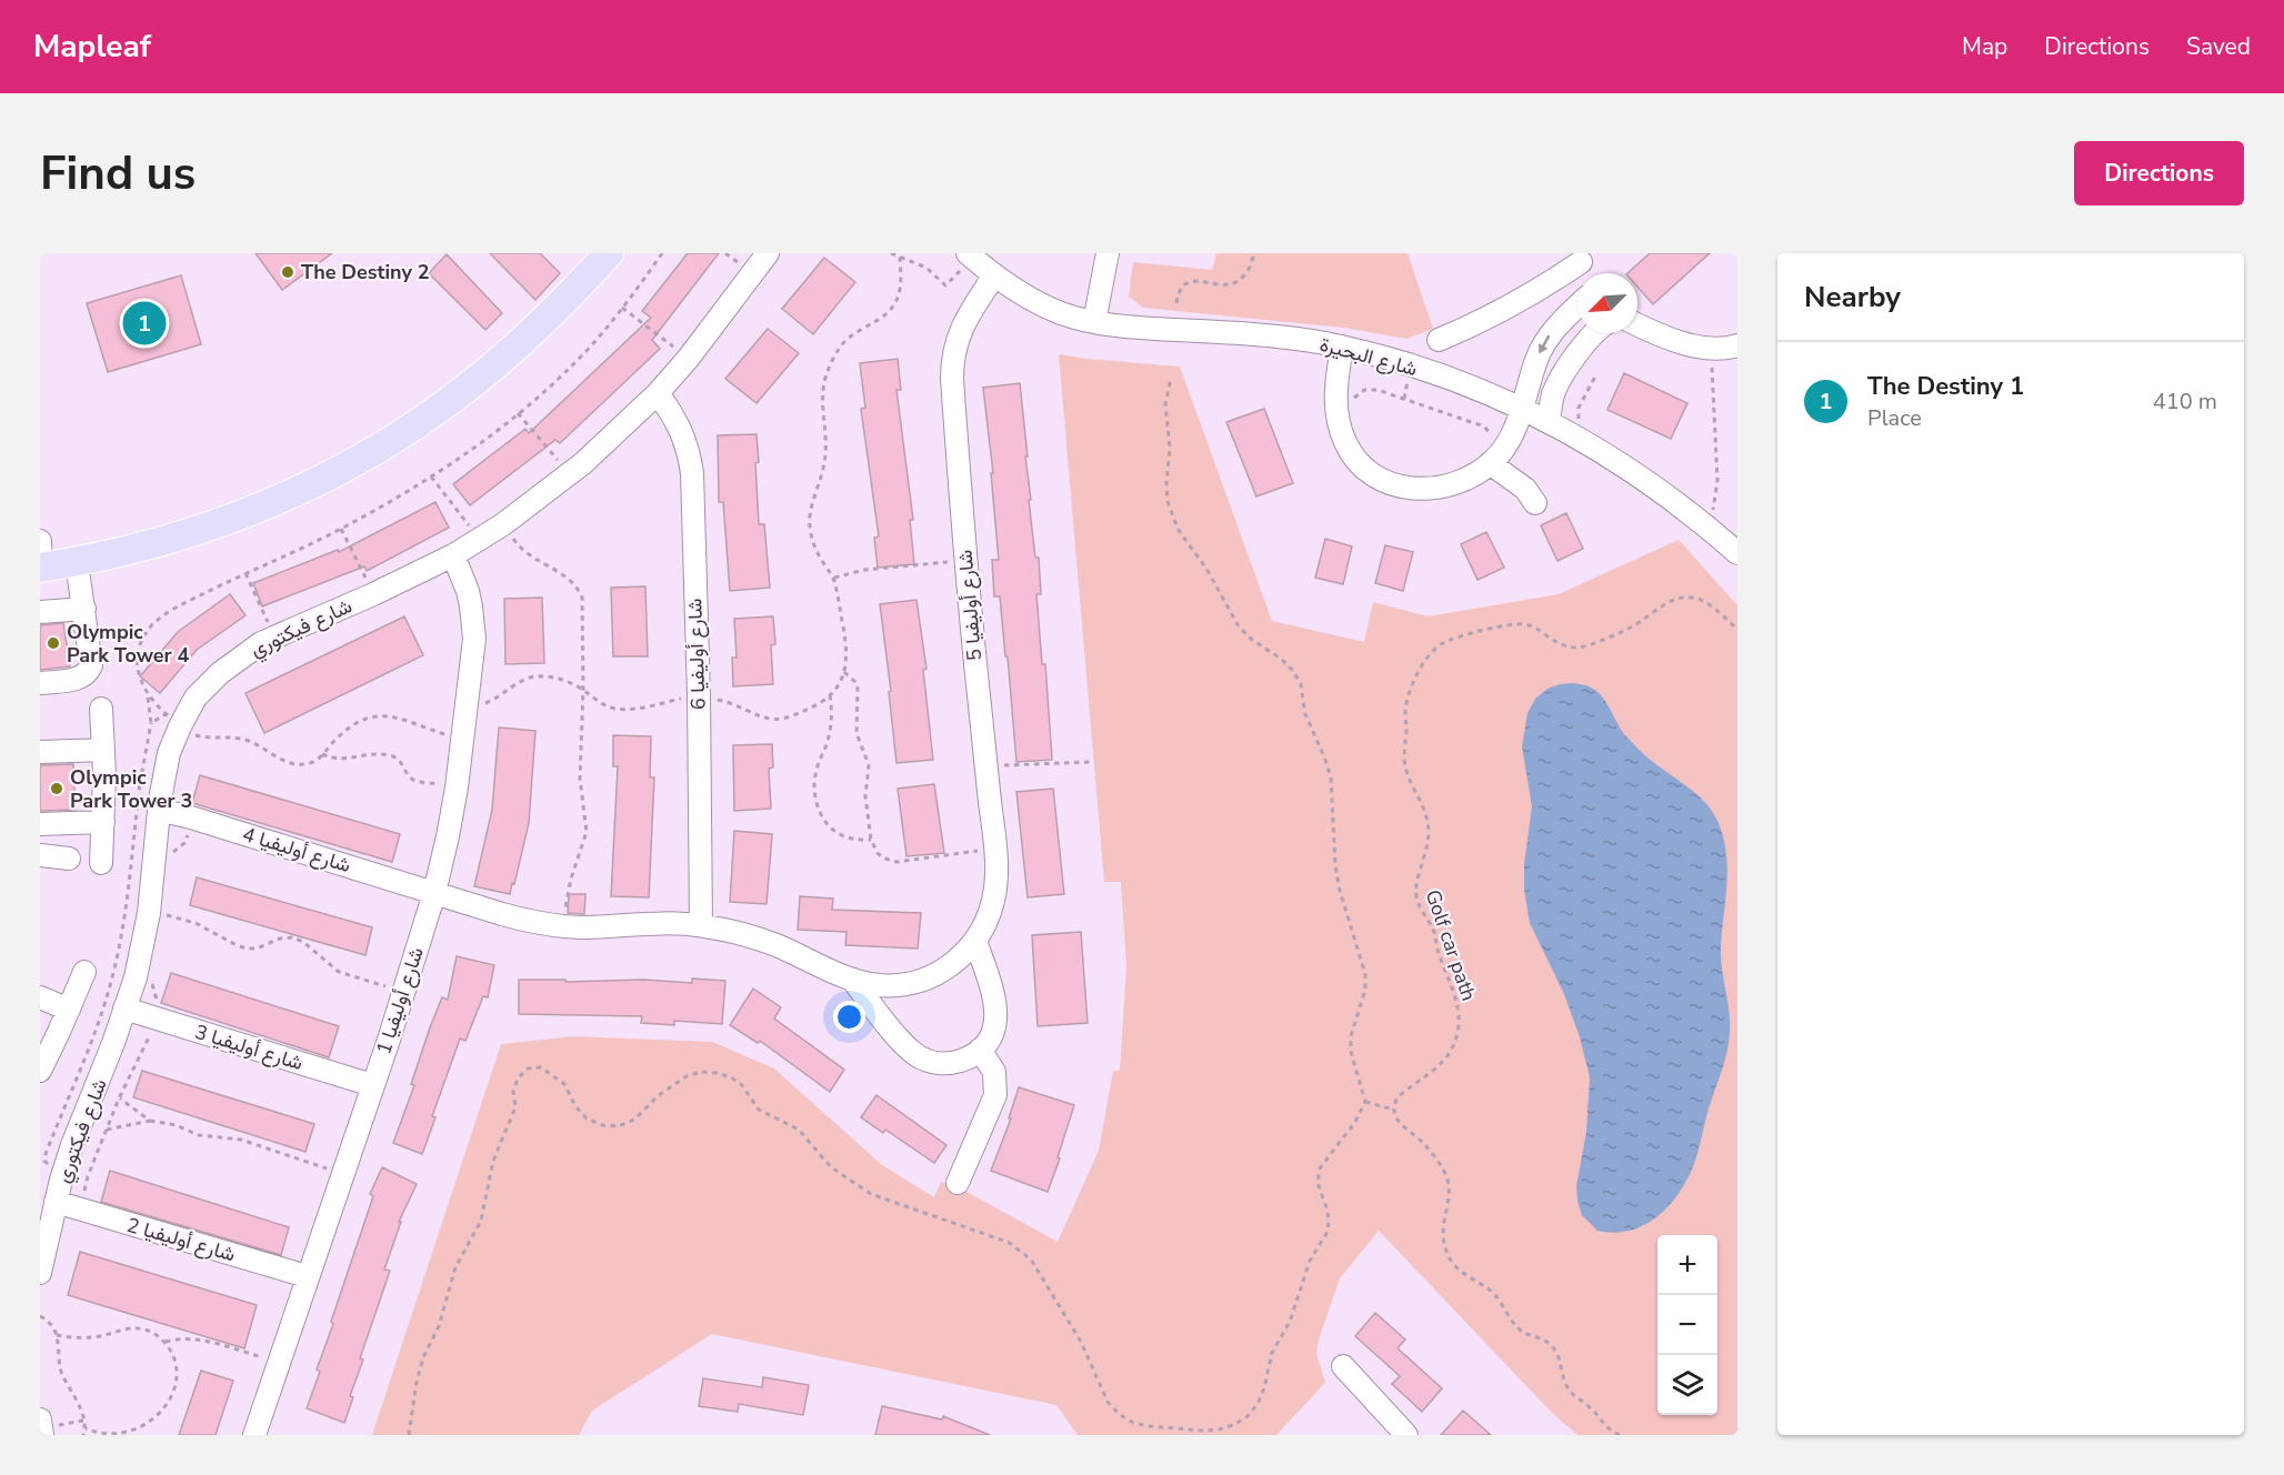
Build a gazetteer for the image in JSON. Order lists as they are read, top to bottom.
{
  "streets": {
    "street": [
      "شارع البحيرة",
      "شارع أوليفيا 5",
      "شارع فيكتوري",
      "شارع أوليفيا 6",
      "شارع أوليفيا 4",
      "شارع أوليفيا 1",
      "شارع أوليفيا 3",
      "شارع أوليفيا 2"
    ],
    "path": ["Golf car path"]
  },
  "crossings": [
    ["شارع البحيرة", "شارع أوليفيا 5"],
    ["شارع أوليفيا 5", "شارع أوليفيا 6"],
    ["شارع أوليفيا 5", "شارع أوليفيا 4"],
    ["شارع أوليفيا 5", "شارع أوليفيا 1"],
    ["شارع فيكتوري", "شارع أوليفيا 6"],
    ["شارع فيكتوري", "شارع أوليفيا 4"],
    ["شارع فيكتوري", "شارع أوليفيا 1"],
    ["شارع فيكتوري", "شارع أوليفيا 3"],
    ["شارع فيكتوري", "شارع أوليفيا 2"],
    ["شارع أوليفيا 4", "شارع أوليفيا 1"],
    ["شارع أوليفيا 1", "شارع أوليفيا 3"],
    ["شارع أوليفيا 1", "شارع أوليفيا 2"]
  ],
  "places": ["The Destiny 2", "Olympic Park Tower 4", "Olympic Park Tower 3"],
  "north": "bottom left",
  "page": {
    "header": "Mapleaf",
    "nav": ["Map", "Directions", "Saved"],
    "buttons": "Directions",
    "title": "Find us",
    "heading": "Nearby",
    "pins": "1",
    "list": [
      {
        "mark": "1",
        "name": "The Destiny 1",
        "note": "Place",
        "value": "410 m"
      }
    ],
    "map_buttons": ["+", "−"]
  }
}
